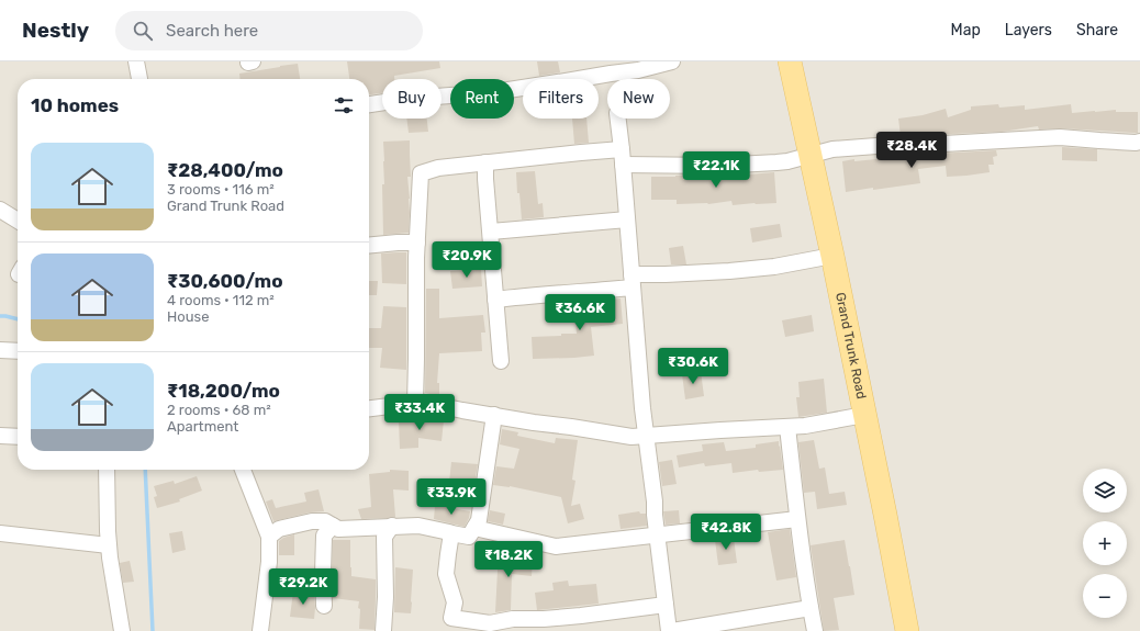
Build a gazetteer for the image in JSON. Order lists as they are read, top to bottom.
{
  "streets": {
    "main road": ["Grand Trunk Road"]
  },
  "page": {
    "header": "Nestly",
    "search": "Search here",
    "nav": ["Map", "Layers", "Share"],
    "chip": [
      "Buy",
      "Rent",
      "Filters",
      "New"
    ],
    "heading": "10 homes",
    "price": [
      "₹28.4K",
      "₹22.1K",
      "₹20.9K",
      "₹36.6K",
      "₹30.6K",
      "₹33.4K",
      "₹33.9K",
      "₹42.8K",
      "₹18.2K",
      "₹29.2K"
    ],
    "list": [
      {
        "name": "₹28,400/mo",
        "note": "3 rooms · 116 m² · Grand Trunk Road"
      },
      {
        "name": "₹30,600/mo",
        "note": "4 rooms · 112 m² · House"
      },
      {
        "name": "₹18,200/mo",
        "note": "2 rooms · 68 m² · Apartment"
      }
    ],
    "map_buttons": ["+", "−"]
  }
}
